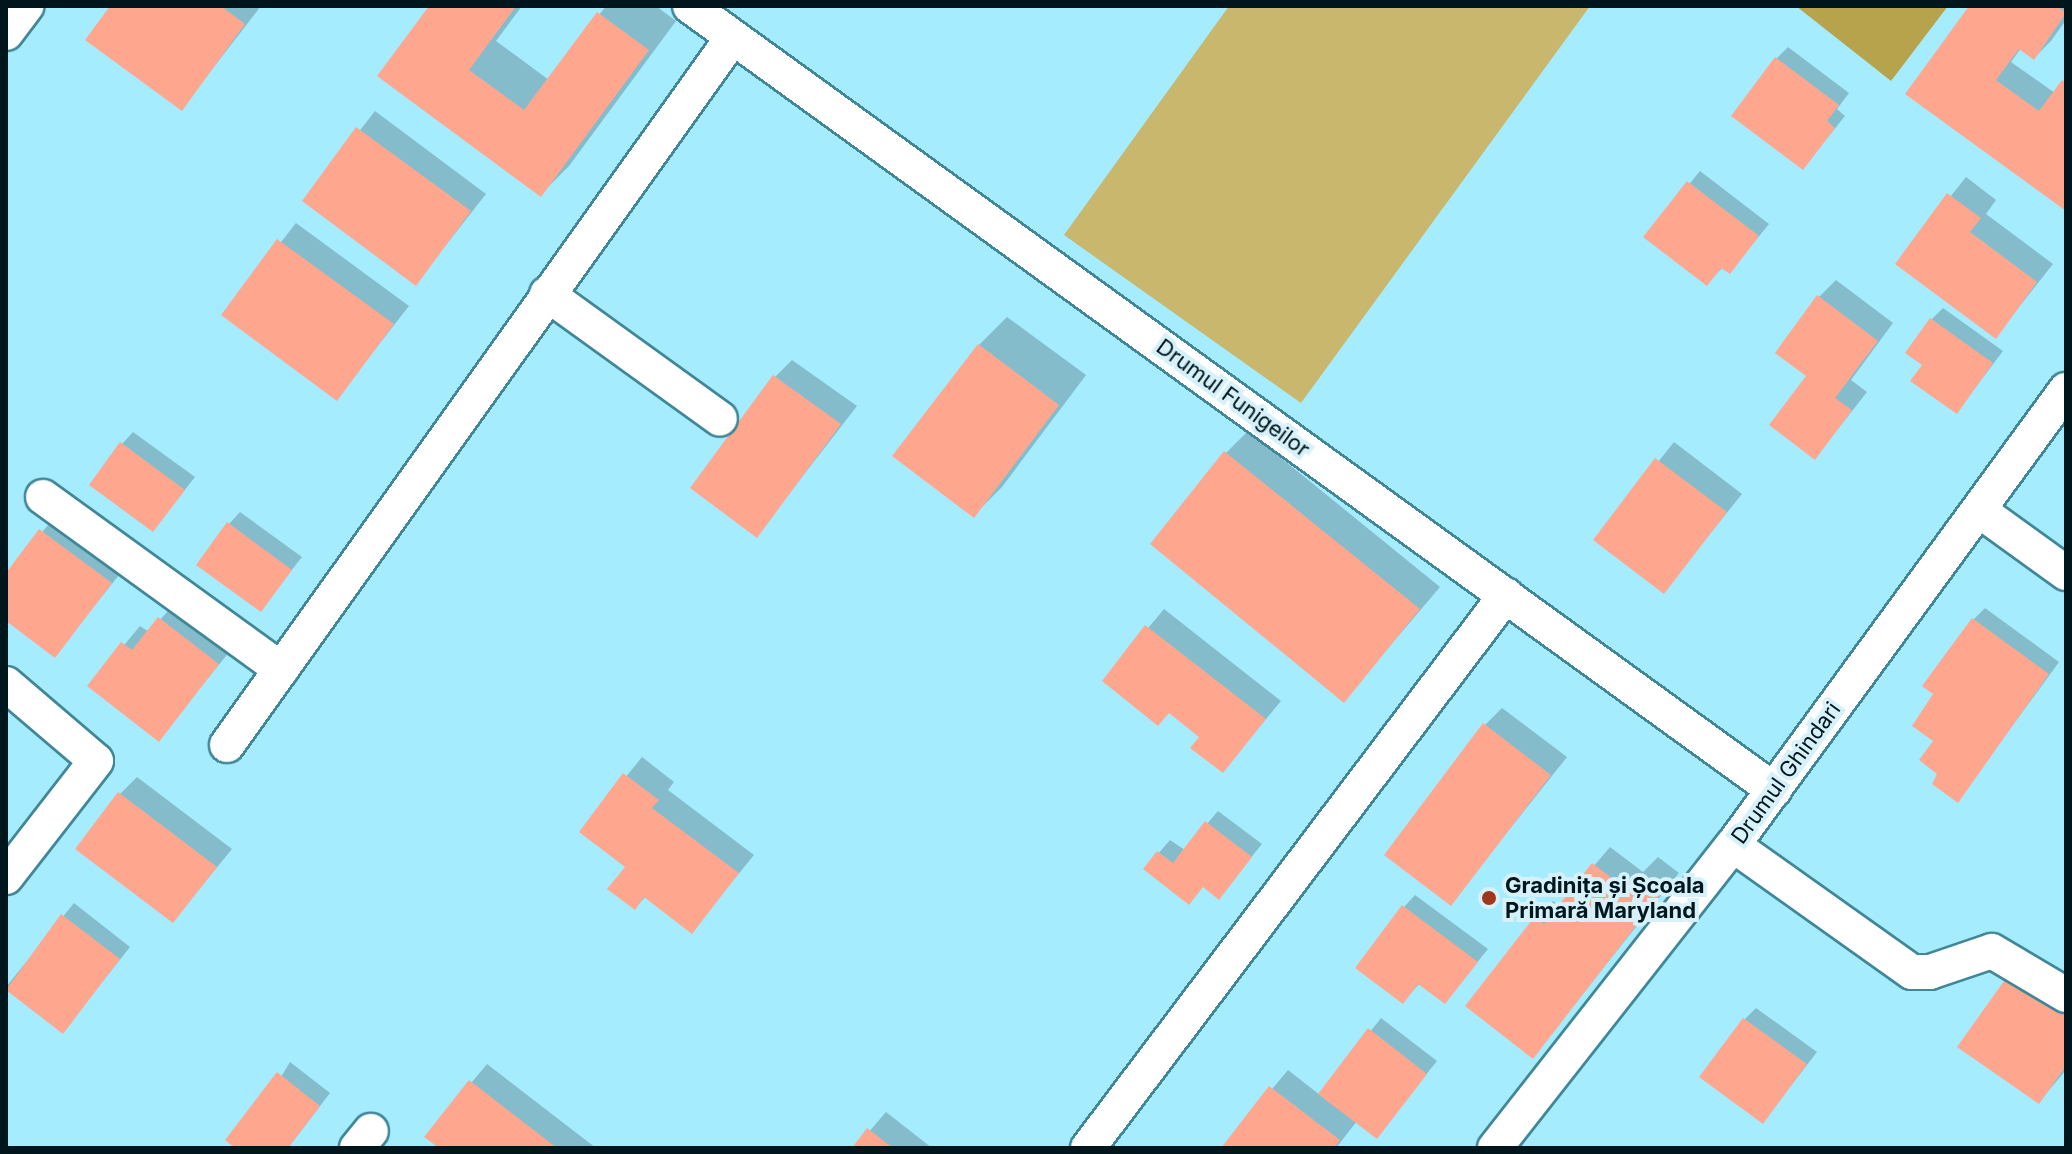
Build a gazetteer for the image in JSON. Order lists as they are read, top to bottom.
{
  "streets": {
    "street": ["Drumul Funigeilor", "Drumul Ghindari"]
  },
  "crossings": [
    ["Drumul Funigeilor", "Drumul Ghindari"]
  ],
  "places": ["Gradinița și Școala Primară Maryland"]
}
